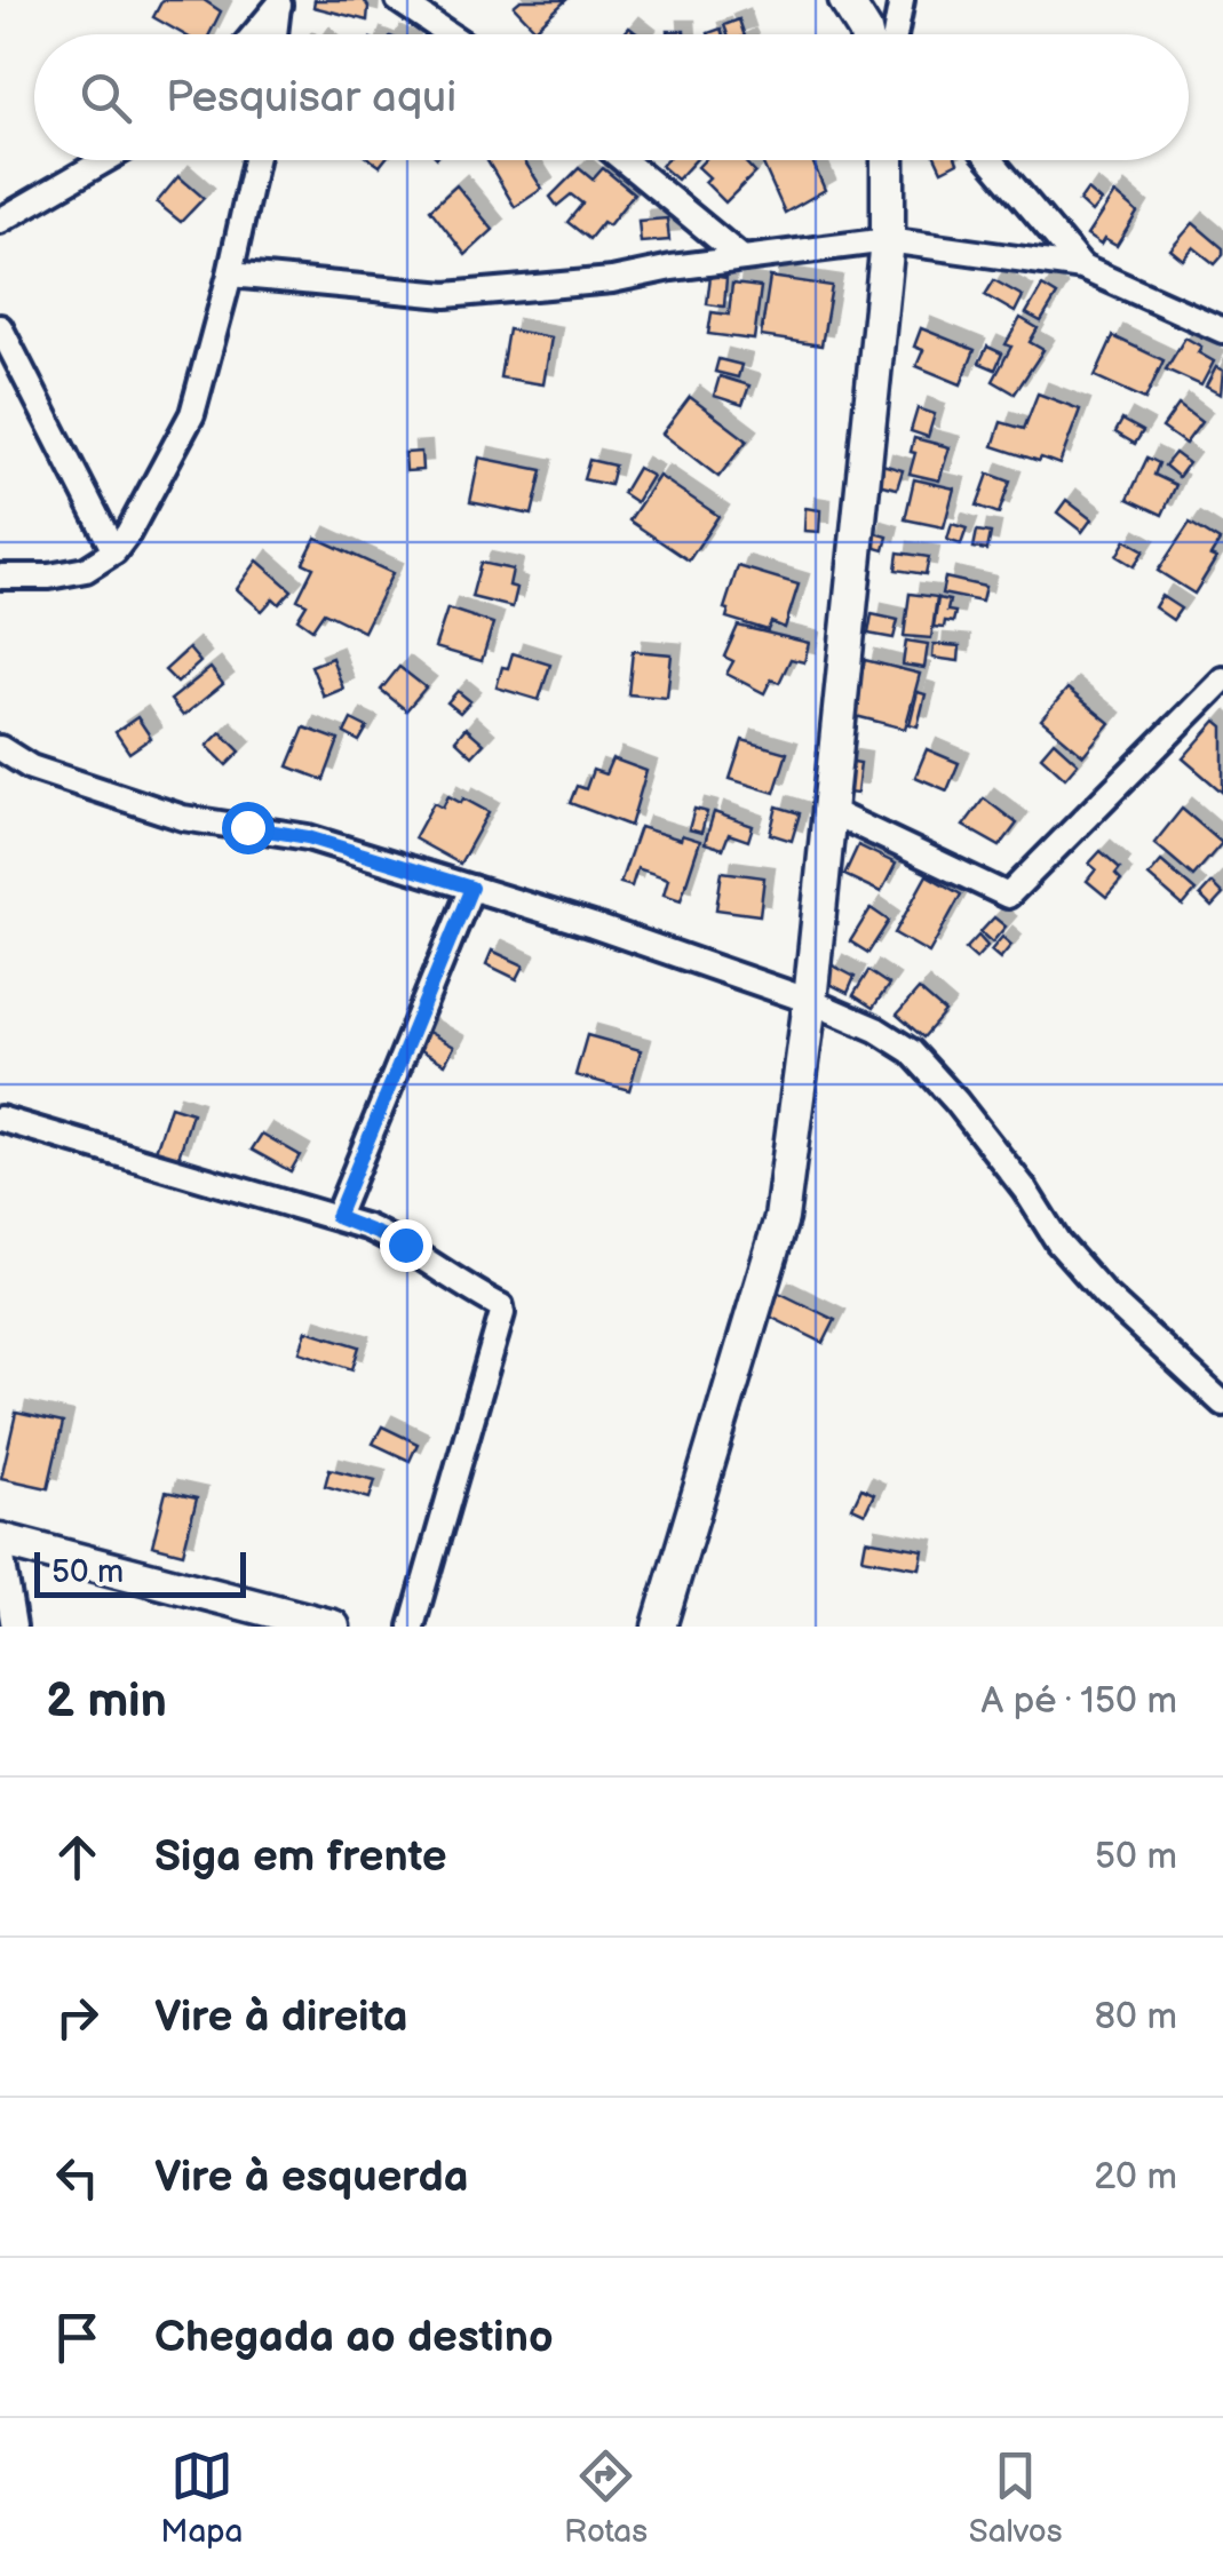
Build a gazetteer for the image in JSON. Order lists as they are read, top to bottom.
{
  "scale_bar": "50 m",
  "page": {
    "search": "Pesquisar aqui",
    "scale": "50 m",
    "heading": ["2 min", "A pé · 150 m"],
    "list": [
      ["Siga em frente", "50 m"],
      ["Vire à direita", "80 m"],
      ["Vire à esquerda", "20 m"],
      "Chegada ao destino"
    ],
    "nav": ["Mapa", "Rotas", "Salvos"]
  }
}
